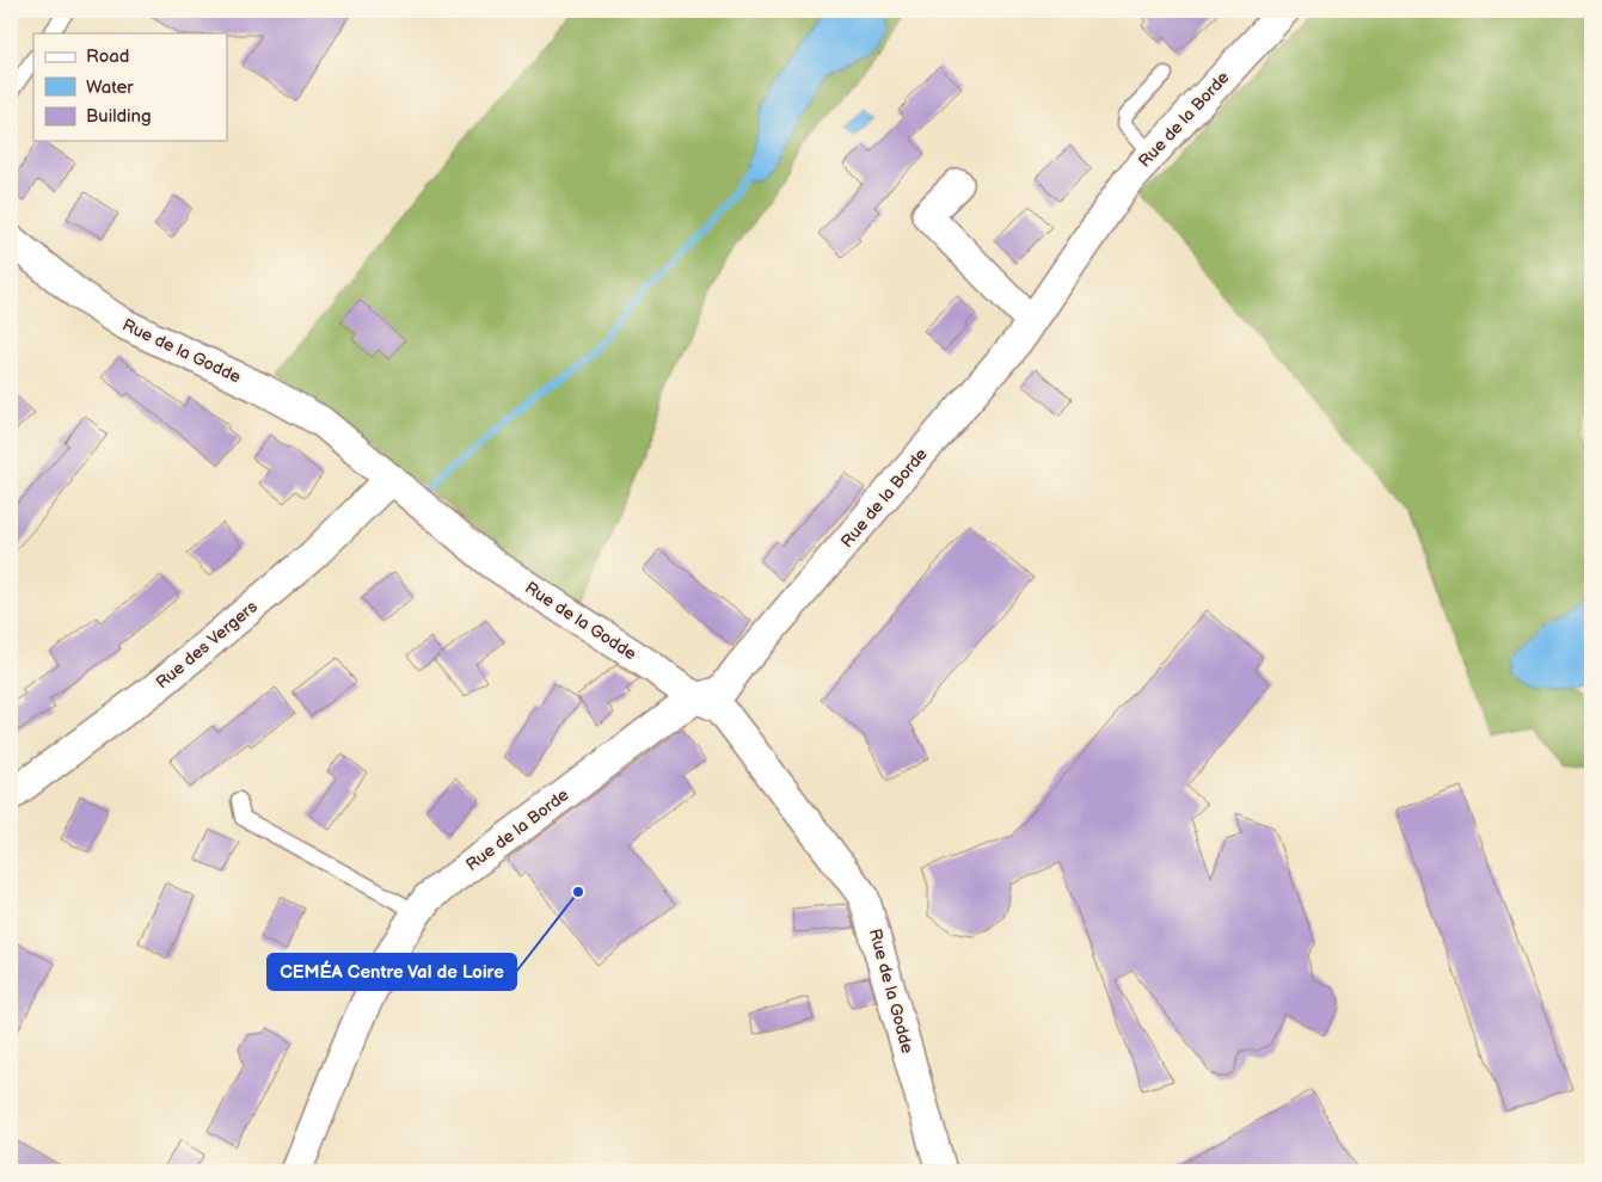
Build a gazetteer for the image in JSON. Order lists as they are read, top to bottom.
{
  "streets": {
    "street": ["Rue de la Borde", "Rue de la Godde", "Rue des Vergers"]
  },
  "crossings": [
    ["Rue de la Borde", "Rue de la Godde"],
    ["Rue de la Godde", "Rue des Vergers"]
  ],
  "places": ["CEMÉA Centre Val de Loire"],
  "legend": ["Road", "Water", "Building"]
}
